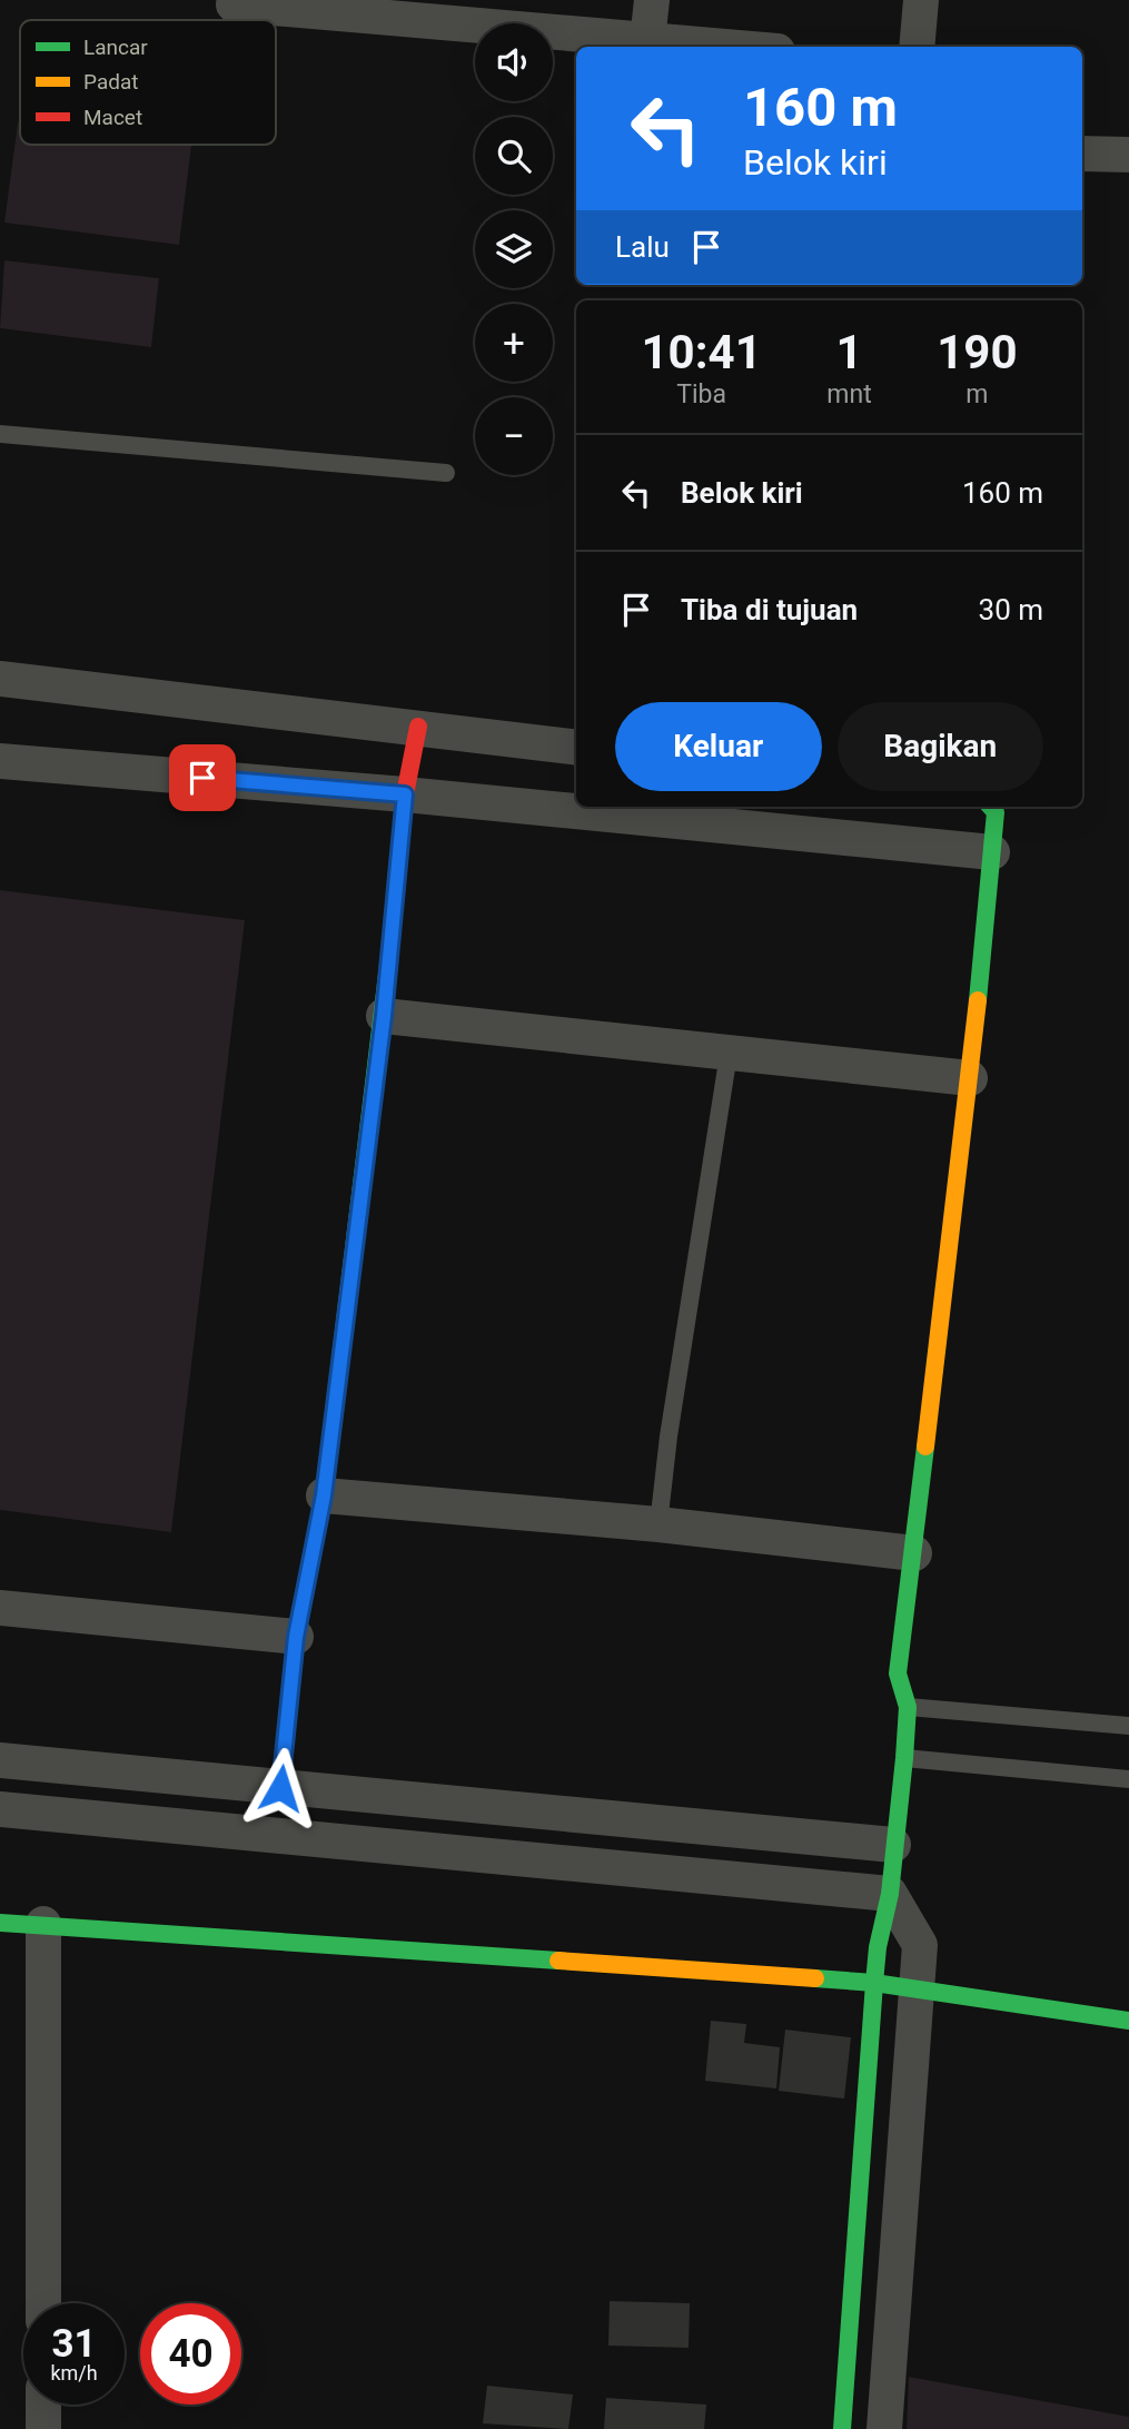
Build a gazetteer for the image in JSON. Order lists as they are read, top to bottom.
{
  "legend": ["Lancar", "Padat", "Macet"],
  "page": {
    "map_buttons": ["+", "−"],
    "turn": ["160 m", "Belok kiri"],
    "then": "Lalu",
    "eta": [
      "10:41",
      "Tiba",
      "1",
      "mnt",
      "190",
      "m"
    ],
    "list": [
      {
        "name": "Belok kiri",
        "value": "160 m"
      },
      {
        "name": "Tiba di tujuan",
        "value": "30 m"
      }
    ],
    "buttons": ["Keluar", "Bagikan"],
    "speed": "31 km/h",
    "limit": "40"
  }
}
